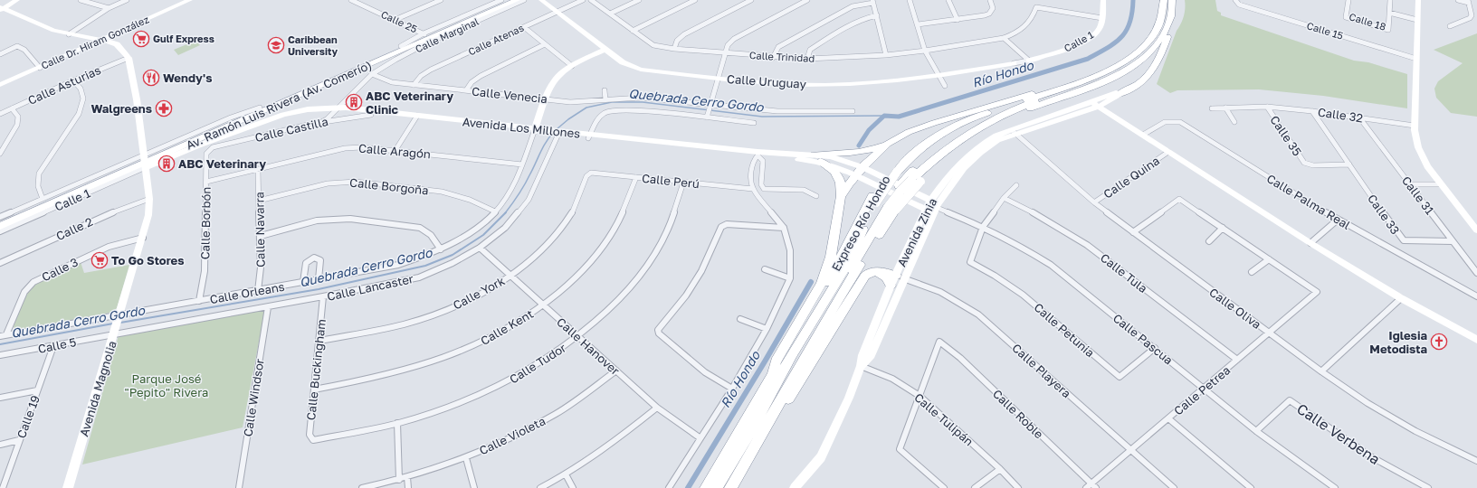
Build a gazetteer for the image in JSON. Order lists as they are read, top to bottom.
{
  "streets": {
    "highway": ["Expreso Río Hondo"],
    "main road": ["Av. Ramón Luis Rivera (Av. Comerío)"],
    "street": [
      "Calle 25",
      "Calle 18",
      "Calle 15",
      "Calle Marginal",
      "Calle Atenas",
      "Calle 1",
      "Calle Dr. Hiram González",
      "Calle Trinidad",
      "Calle Uruguay",
      "Calle Asturias",
      "Calle Venecia",
      "Calle 32",
      "Avenida Los Millones",
      "Calle Castilla",
      "Calle 35",
      "Calle Aragón",
      "Calle Quina",
      "Calle Perú",
      "Calle Borgoña",
      "Calle 31",
      "Calle Palma Real",
      "Calle 33",
      "Calle Borbón",
      "Calle 2",
      "Calle Navarra",
      "Avenida Zinia",
      "Calle 3",
      "Calle Tula",
      "Calle Lancaster",
      "Calle Orleans",
      "Calle York",
      "Calle Oliva",
      "Calle Kent",
      "Calle Petunia",
      "Calle Pascua",
      "Calle 5",
      "Calle Hanover",
      "Calle Tudor",
      "Calle Buckingham",
      "Calle Playera",
      "Avenida Magnolia",
      "Calle Petrea",
      "Calle Windsor",
      "Calle Roble",
      "Calle 19",
      "Calle Tulipán",
      "Calle Verbena",
      "Calle Violeta"
    ]
  },
  "crossings": [
    ["Calle 25", "Calle Marginal"],
    ["Calle 25", "Av. Ramón Luis Rivera (Av. Comerío)"],
    ["Calle Marginal", "Calle Venecia"],
    ["Calle Marginal", "Av. Ramón Luis Rivera (Av. Comerío)"],
    ["Calle Marginal", "Avenida Los Millones"],
    ["Calle Marginal", "Calle Castilla"],
    ["Calle Atenas", "Calle Uruguay"],
    ["Calle Atenas", "Calle Venecia"],
    ["Calle 1", "Calle Trinidad"],
    ["Calle 1", "Av. Ramón Luis Rivera (Av. Comerío)"],
    ["Calle 1", "Avenida Magnolia"],
    ["Calle Uruguay", "Calle Orleans"],
    ["Calle Asturias", "Avenida Magnolia"],
    ["Calle Venecia", "Calle Orleans"],
    ["Av. Ramón Luis Rivera (Av. Comerío)", "Avenida Magnolia"],
    ["Calle 32", "Calle 35"],
    ["Calle 32", "Calle 31"],
    ["Calle 32", "Calle 33"],
    ["Avenida Los Millones", "Calle Castilla"],
    ["Avenida Los Millones", "Avenida Zinia"],
    ["Avenida Los Millones", "Calle Lancaster"],
    ["Avenida Los Millones", "Calle Orleans"],
    ["Avenida Los Millones", "Calle Pascua"],
    ["Calle Castilla", "Calle Borbón"],
    ["Calle 35", "Calle 33"],
    ["Calle Aragón", "Calle Borbón"],
    ["Calle Aragón", "Calle Navarra"],
    ["Calle Aragón", "Calle Orleans"],
    ["Calle Quina", "Calle Oliva"],
    ["Calle Perú", "Calle York"],
    ["Calle Perú", "Calle Kent"],
    ["Calle Perú", "Calle Tudor"],
    ["Calle Borgoña", "Calle Navarra"],
    ["Calle Borgoña", "Calle Orleans"],
    ["Calle 31", "Calle 33"],
    ["Calle Borbón", "Calle Orleans"],
    ["Calle 2", "Avenida Magnolia"],
    ["Calle Navarra", "Calle Orleans"],
    ["Avenida Zinia", "Calle Oliva"],
    ["Avenida Zinia", "Calle Pascua"],
    ["Avenida Zinia", "Calle Playera"],
    ["Avenida Zinia", "Calle Tulipán"],
    ["Calle 3", "Calle Orleans"],
    ["Calle 3", "Avenida Magnolia"],
    ["Calle Tula", "Calle Petrea"],
    ["Calle Lancaster", "Calle 5"],
    ["Calle Lancaster", "Calle Hanover"],
    ["Calle Lancaster", "Calle Buckingham"],
    ["Calle Lancaster", "Avenida Magnolia"],
    ["Calle Lancaster", "Calle Windsor"],
    ["Calle Orleans", "Avenida Magnolia"],
    ["Calle York", "Calle Hanover"],
    ["Calle York", "Calle Buckingham"],
    ["Calle Oliva", "Calle Petrea"],
    ["Calle Kent", "Calle Hanover"],
    ["Calle Kent", "Calle Buckingham"],
    ["Calle Petunia", "Calle Pascua"],
    ["Calle Pascua", "Calle Petrea"],
    ["Calle Pascua", "Calle Verbena"],
    ["Calle 5", "Avenida Magnolia"],
    ["Calle 5", "Calle 19"],
    ["Calle Hanover", "Calle Tudor"],
    ["Calle Hanover", "Calle Violeta"],
    ["Calle Tudor", "Calle Buckingham"],
    ["Calle Playera", "Calle Petrea"],
    ["Calle Petrea", "Calle Roble"],
    ["Calle Roble", "Calle Tulipán"]
  ],
  "water": ["Río Hondo", "Quebrada Cerro Gordo"],
  "parks": ["Parque José \"Pepito\" Rivera"],
  "places": {
    "supermarket": ["Gulf Express", "To Go Stores"],
    "school or university": ["Caribbean University"],
    "restaurant": ["Wendy's"],
    "building": ["ABC Veterinary Clinic", "ABC Veterinary"],
    "pharmacy": ["Walgreens"],
    "church": ["Iglesia Metodista"]
  }
}
